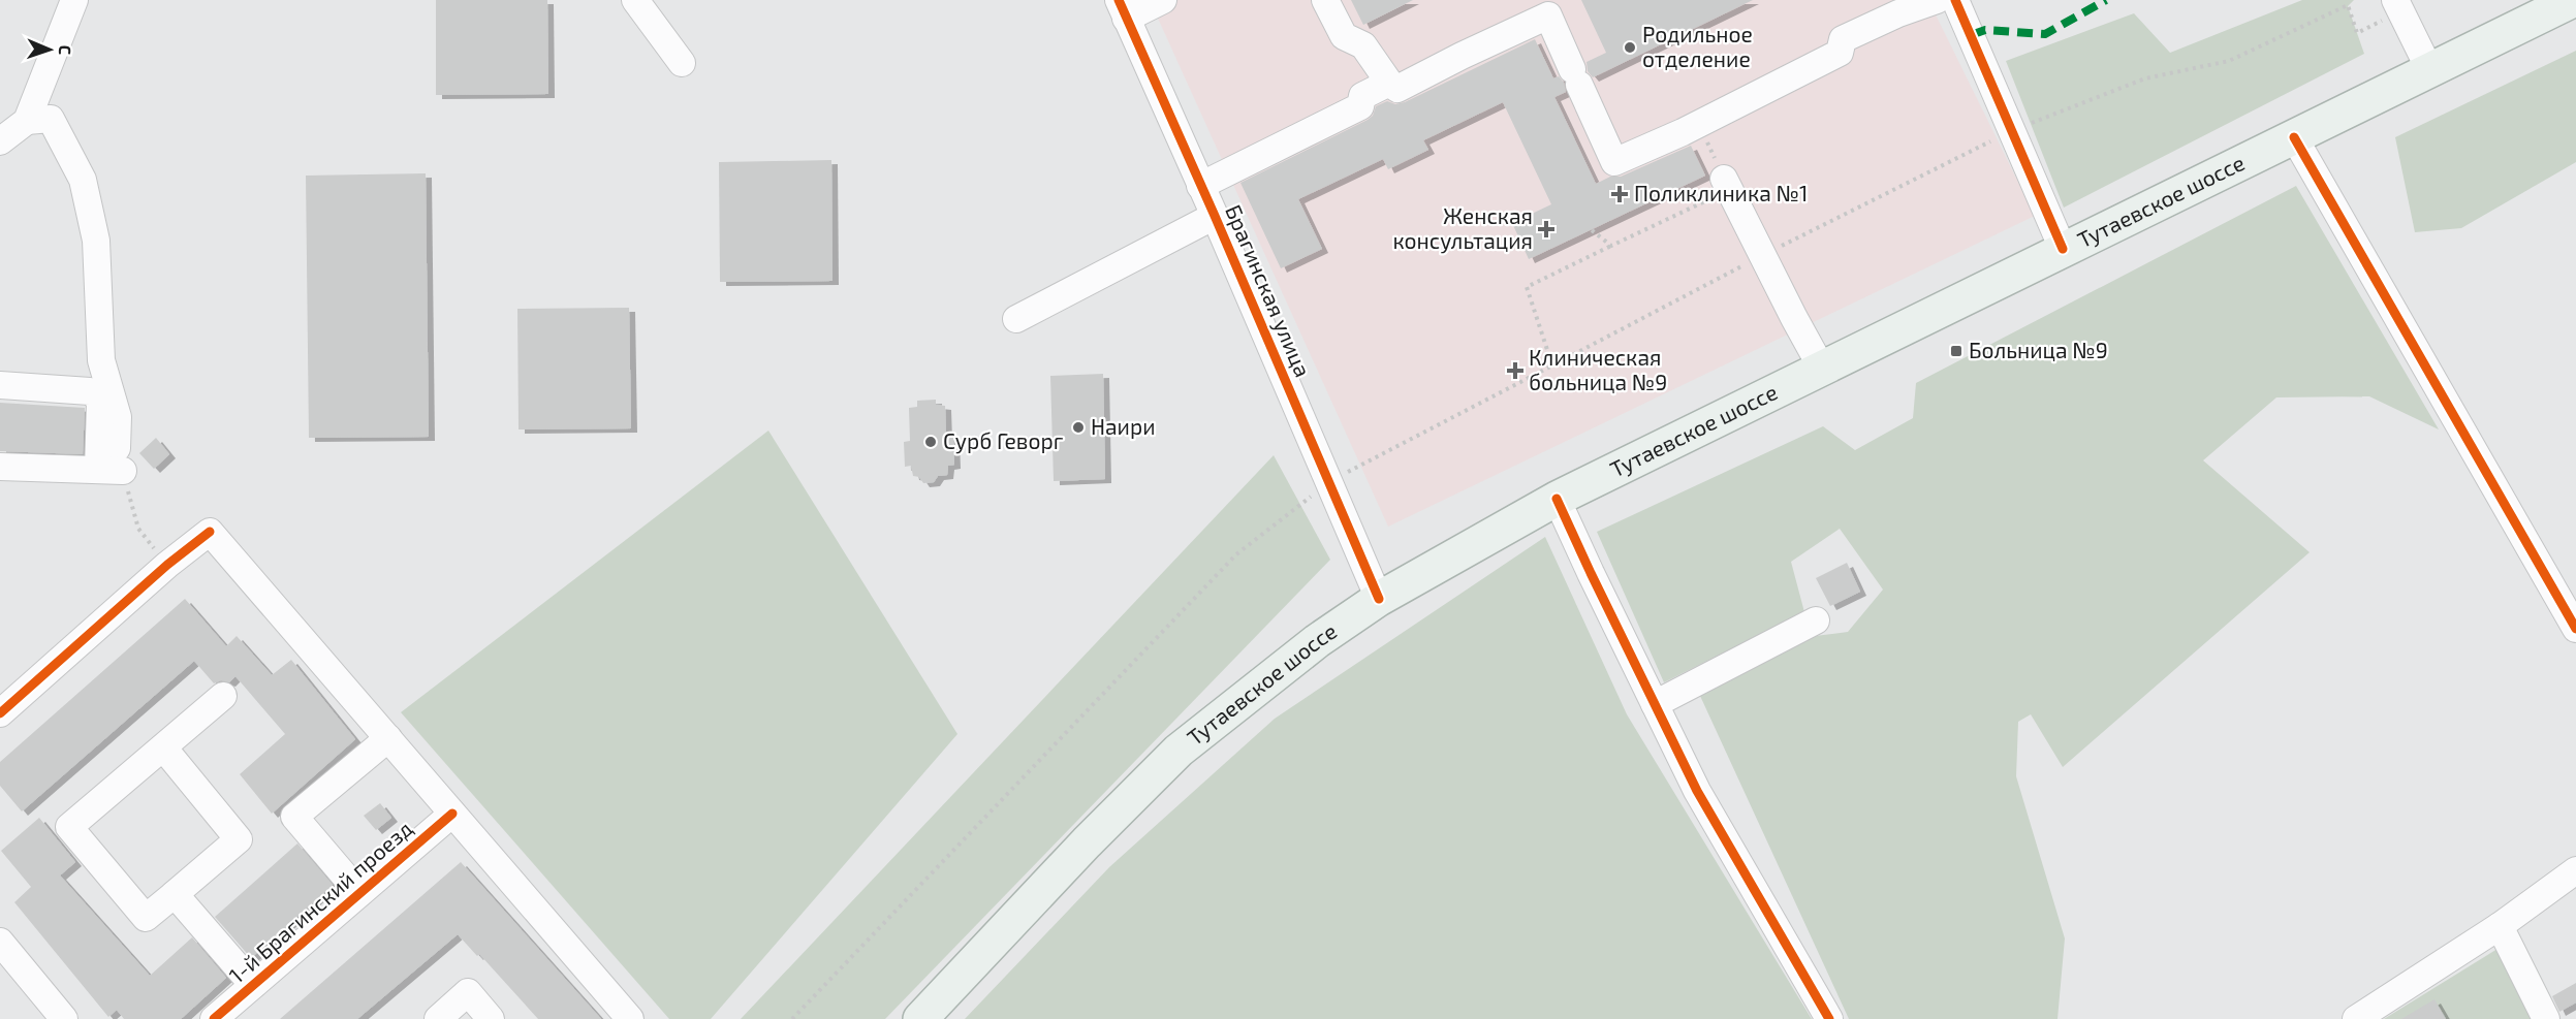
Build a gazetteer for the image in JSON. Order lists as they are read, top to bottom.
{
  "streets": {
    "main road": ["Тутаевское шоссе"],
    "street": ["Брагинская улица", "1-й Брагинский проезд"]
  },
  "crossings": [
    ["Тутаевское шоссе", "Брагинская улица"]
  ],
  "places": {
    "other": ["Родильное отделение", "Наири", "Сурб Геворг"],
    "health": ["Поликлиника №1", "Женская консультация", "Клиническая больница №9"],
    "transit": ["Больница №9"]
  },
  "north": "right"
}
